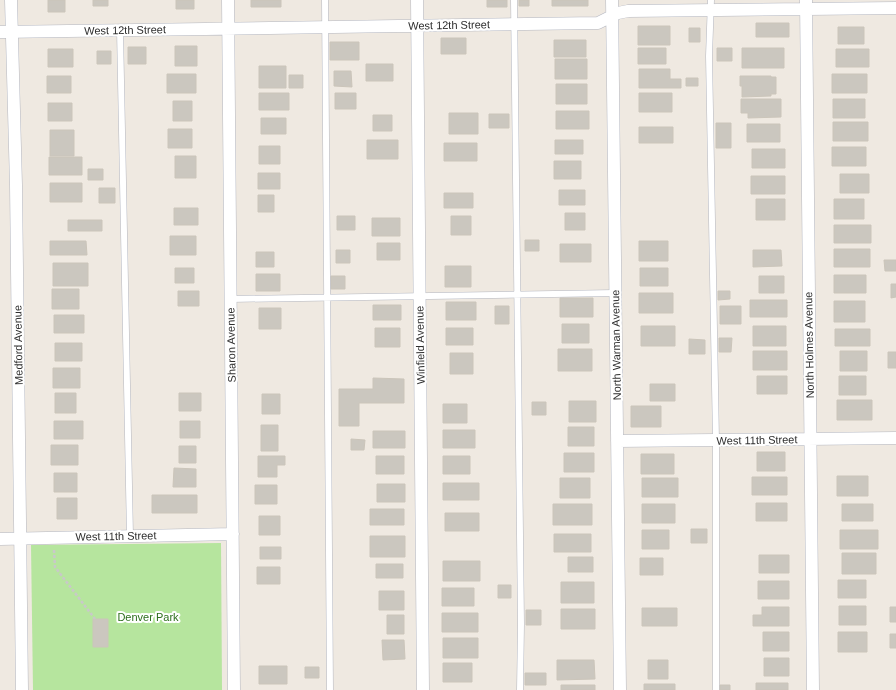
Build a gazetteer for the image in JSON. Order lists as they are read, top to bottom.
{
  "streets": {
    "street": [
      "West 12th Street",
      "Medford Avenue",
      "Sharon Avenue",
      "Winfield Avenue",
      "North Warman Avenue",
      "North Holmes Avenue",
      "West 11th Street"
    ]
  },
  "crossings": [
    ["West 12th Street", "Medford Avenue"],
    ["West 12th Street", "Sharon Avenue"],
    ["West 12th Street", "Winfield Avenue"],
    ["West 12th Street", "North Warman Avenue"],
    ["West 12th Street", "North Holmes Avenue"],
    ["Medford Avenue", "West 11th Street"],
    ["Sharon Avenue", "West 11th Street"],
    ["North Warman Avenue", "West 11th Street"],
    ["North Holmes Avenue", "West 11th Street"]
  ],
  "parks": ["Denver Park"]
}
